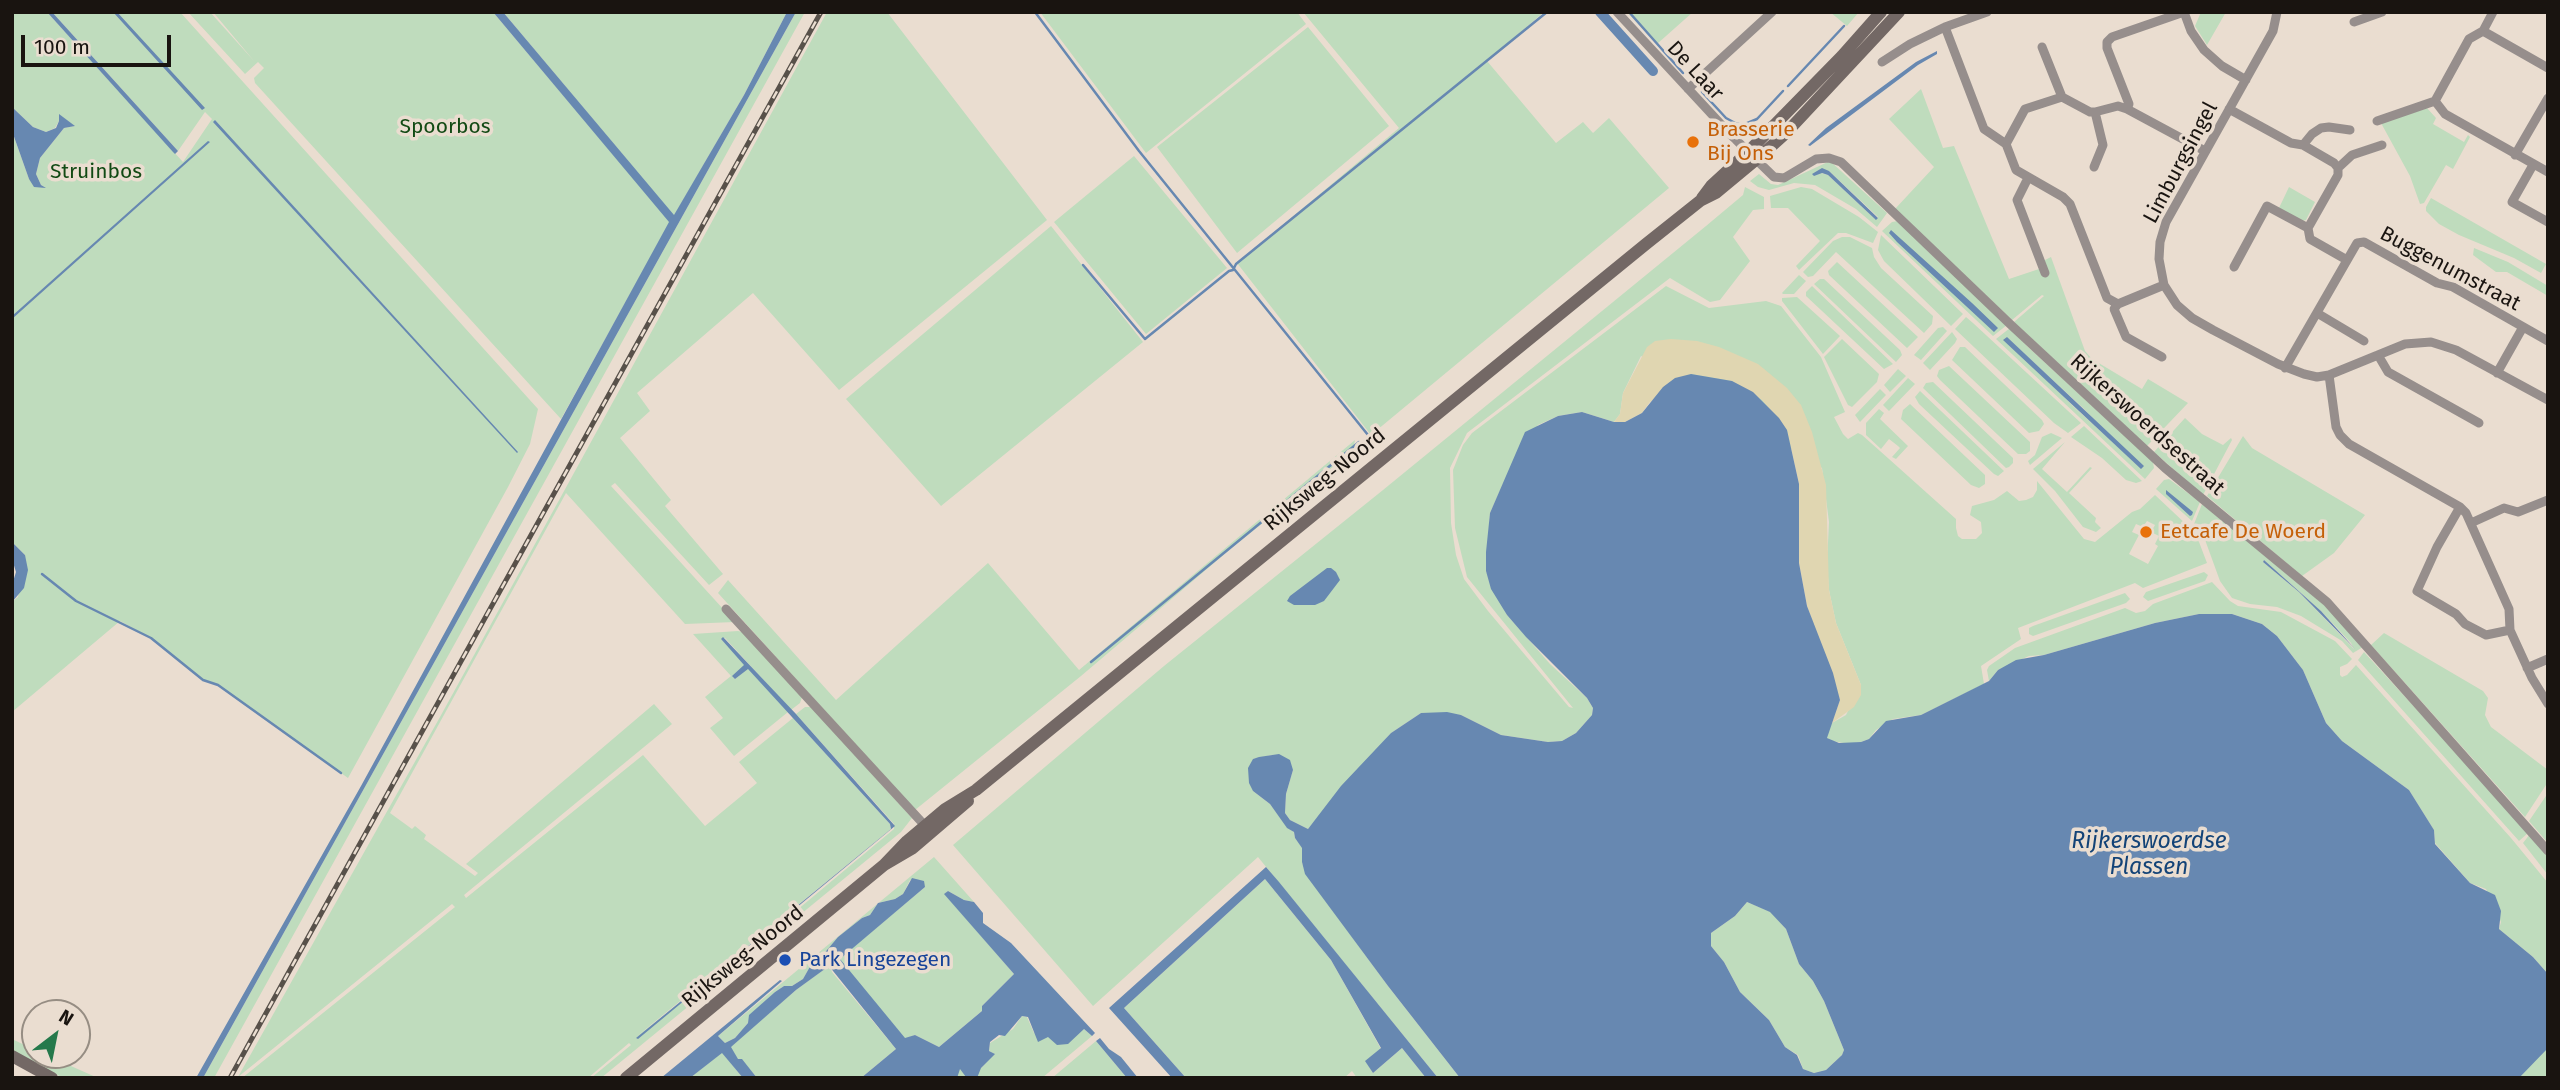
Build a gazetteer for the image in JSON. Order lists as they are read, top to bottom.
{
  "streets": {
    "main road": ["Rijksweg-Noord"],
    "street": [
      "De Laar",
      "Limburgsingel",
      "Buggenumstraat",
      "Rijkerswoerdsestraat"
    ]
  },
  "crossings": [
    ["De Laar", "Rijkerswoerdsestraat"],
    ["De Laar", "Rijksweg-Noord"],
    ["Rijkerswoerdsestraat", "Rijksweg-Noord"]
  ],
  "water": ["Rijkerswoerdse Plassen"],
  "parks": ["Spoorbos", "Struinbos"],
  "places": ["Brasserie Bij Ons", "Eetcafe De Woerd", "Park Lingezegen"],
  "scale_bar": "100 m",
  "north": "top right"
}
